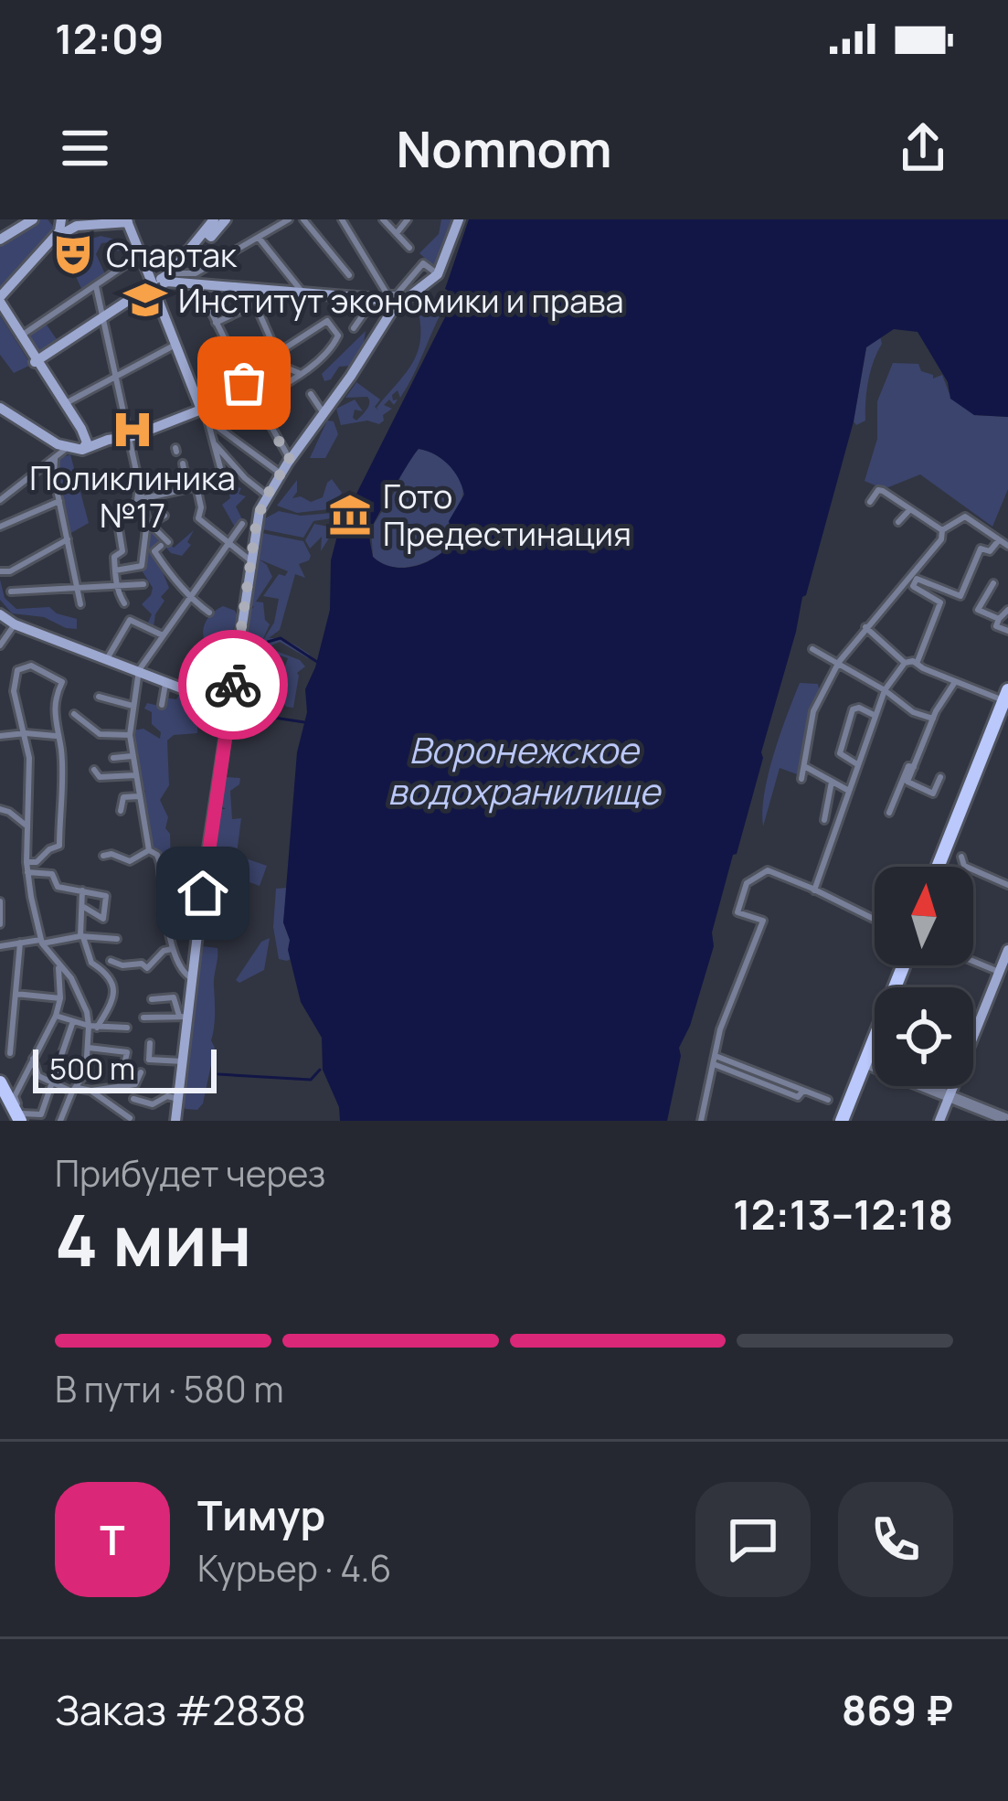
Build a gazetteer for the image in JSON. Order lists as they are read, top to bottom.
{
  "water": ["Воронежское водохранилище"],
  "places": {
    "theatre": ["Спартак"],
    "school or university": ["Институт экономики и права"],
    "hospital": ["Поликлиника №17"],
    "museum": ["Гото Предестинация"]
  },
  "scale_bar": "500 m",
  "north": "top",
  "page": {
    "status": "12:09",
    "header": "Nomnom",
    "scale": "500 m",
    "heading": ["4 мин", "Прибудет через", "12:13–12:18"],
    "panel": [
      "Тимур",
      "Курьер · 4.6",
      "Заказ #2838",
      "869 ₽"
    ],
    "bar": "В пути · 580 m",
    "round": "Т"
  }
}
